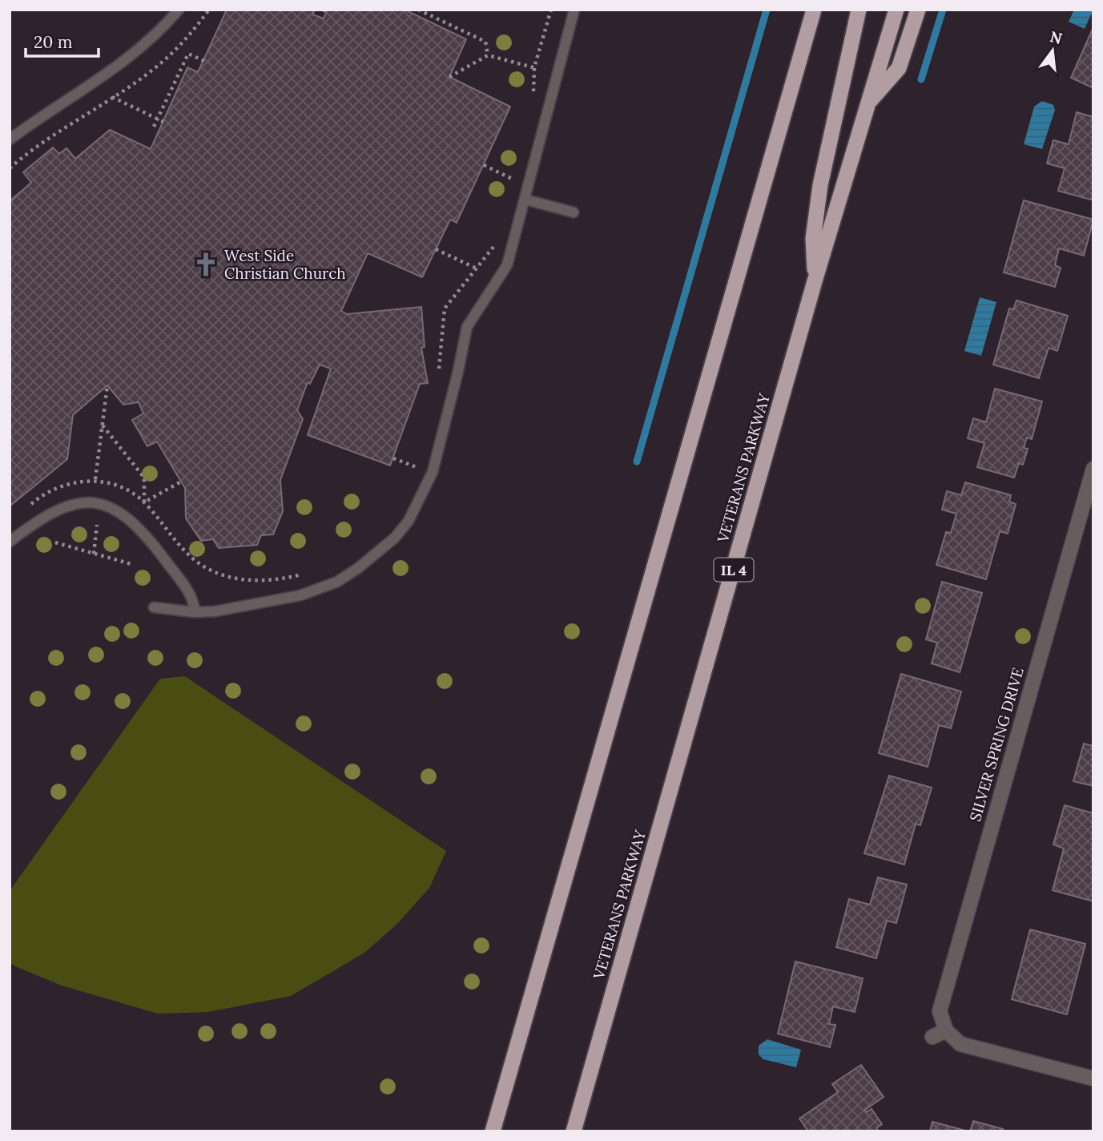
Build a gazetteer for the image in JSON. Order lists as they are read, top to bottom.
{
  "streets": {
    "highway": ["VETERANS PARKWAY", "IL 4"],
    "street": ["SILVER SPRING DRIVE"]
  },
  "places": {
    "church": ["West Side Christian Church"]
  },
  "scale_bar": "20 m",
  "north": "top"
}
